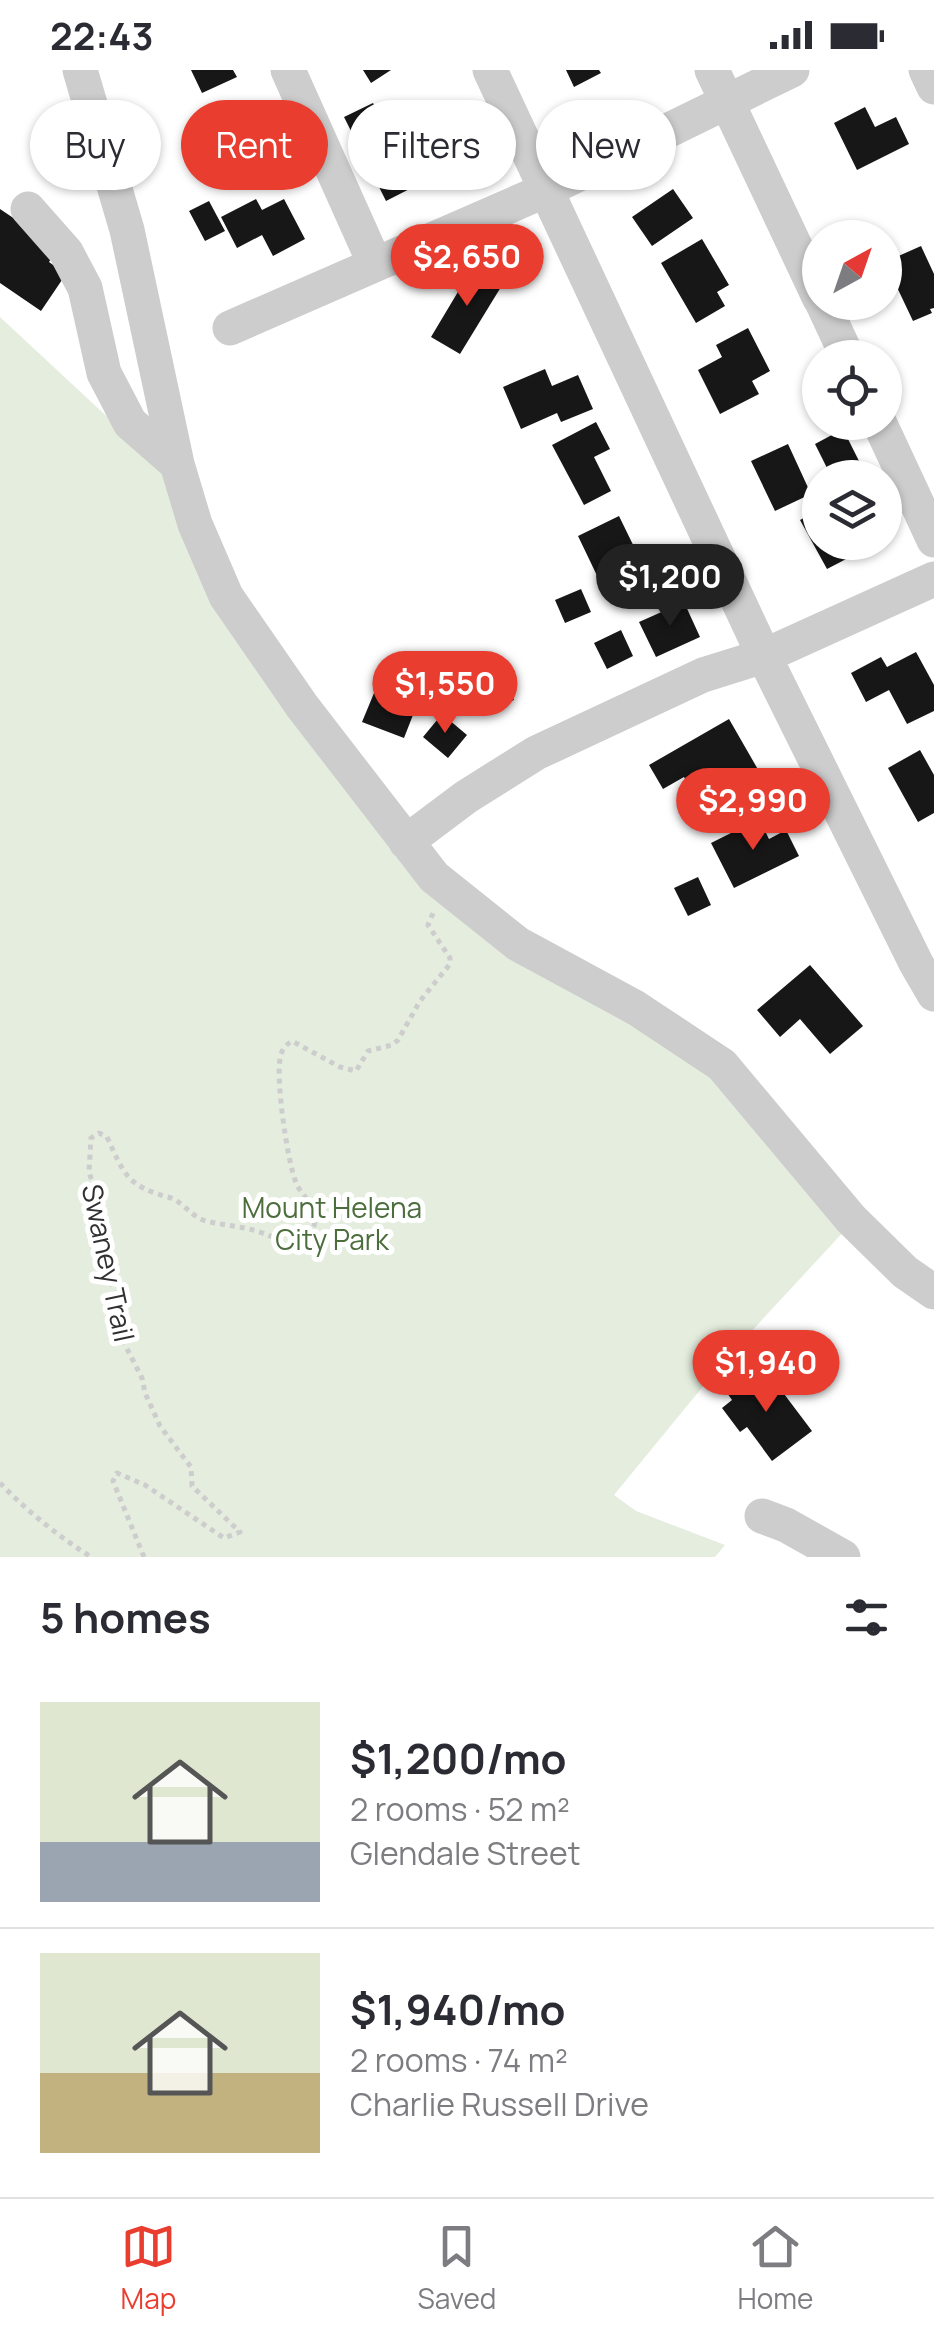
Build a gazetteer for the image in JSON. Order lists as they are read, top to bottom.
{
  "streets": {
    "path": ["Swaney Trail"]
  },
  "parks": ["Mount Helena City Park"],
  "north": "top right",
  "page": {
    "status": "22:43",
    "chip": [
      "Buy",
      "Rent",
      "Filters",
      "New"
    ],
    "price": [
      "$2,650",
      "$1,200",
      "$1,550",
      "$2,990",
      "$1,940"
    ],
    "heading": "5 homes",
    "list": [
      {
        "name": "$1,200/mo",
        "note": "2 rooms · 52 m² · Glendale Street"
      },
      {
        "name": "$1,940/mo",
        "note": "2 rooms · 74 m² · Charlie Russell Drive"
      }
    ],
    "tabs": ["Map", "Saved", "Home"]
  }
}
